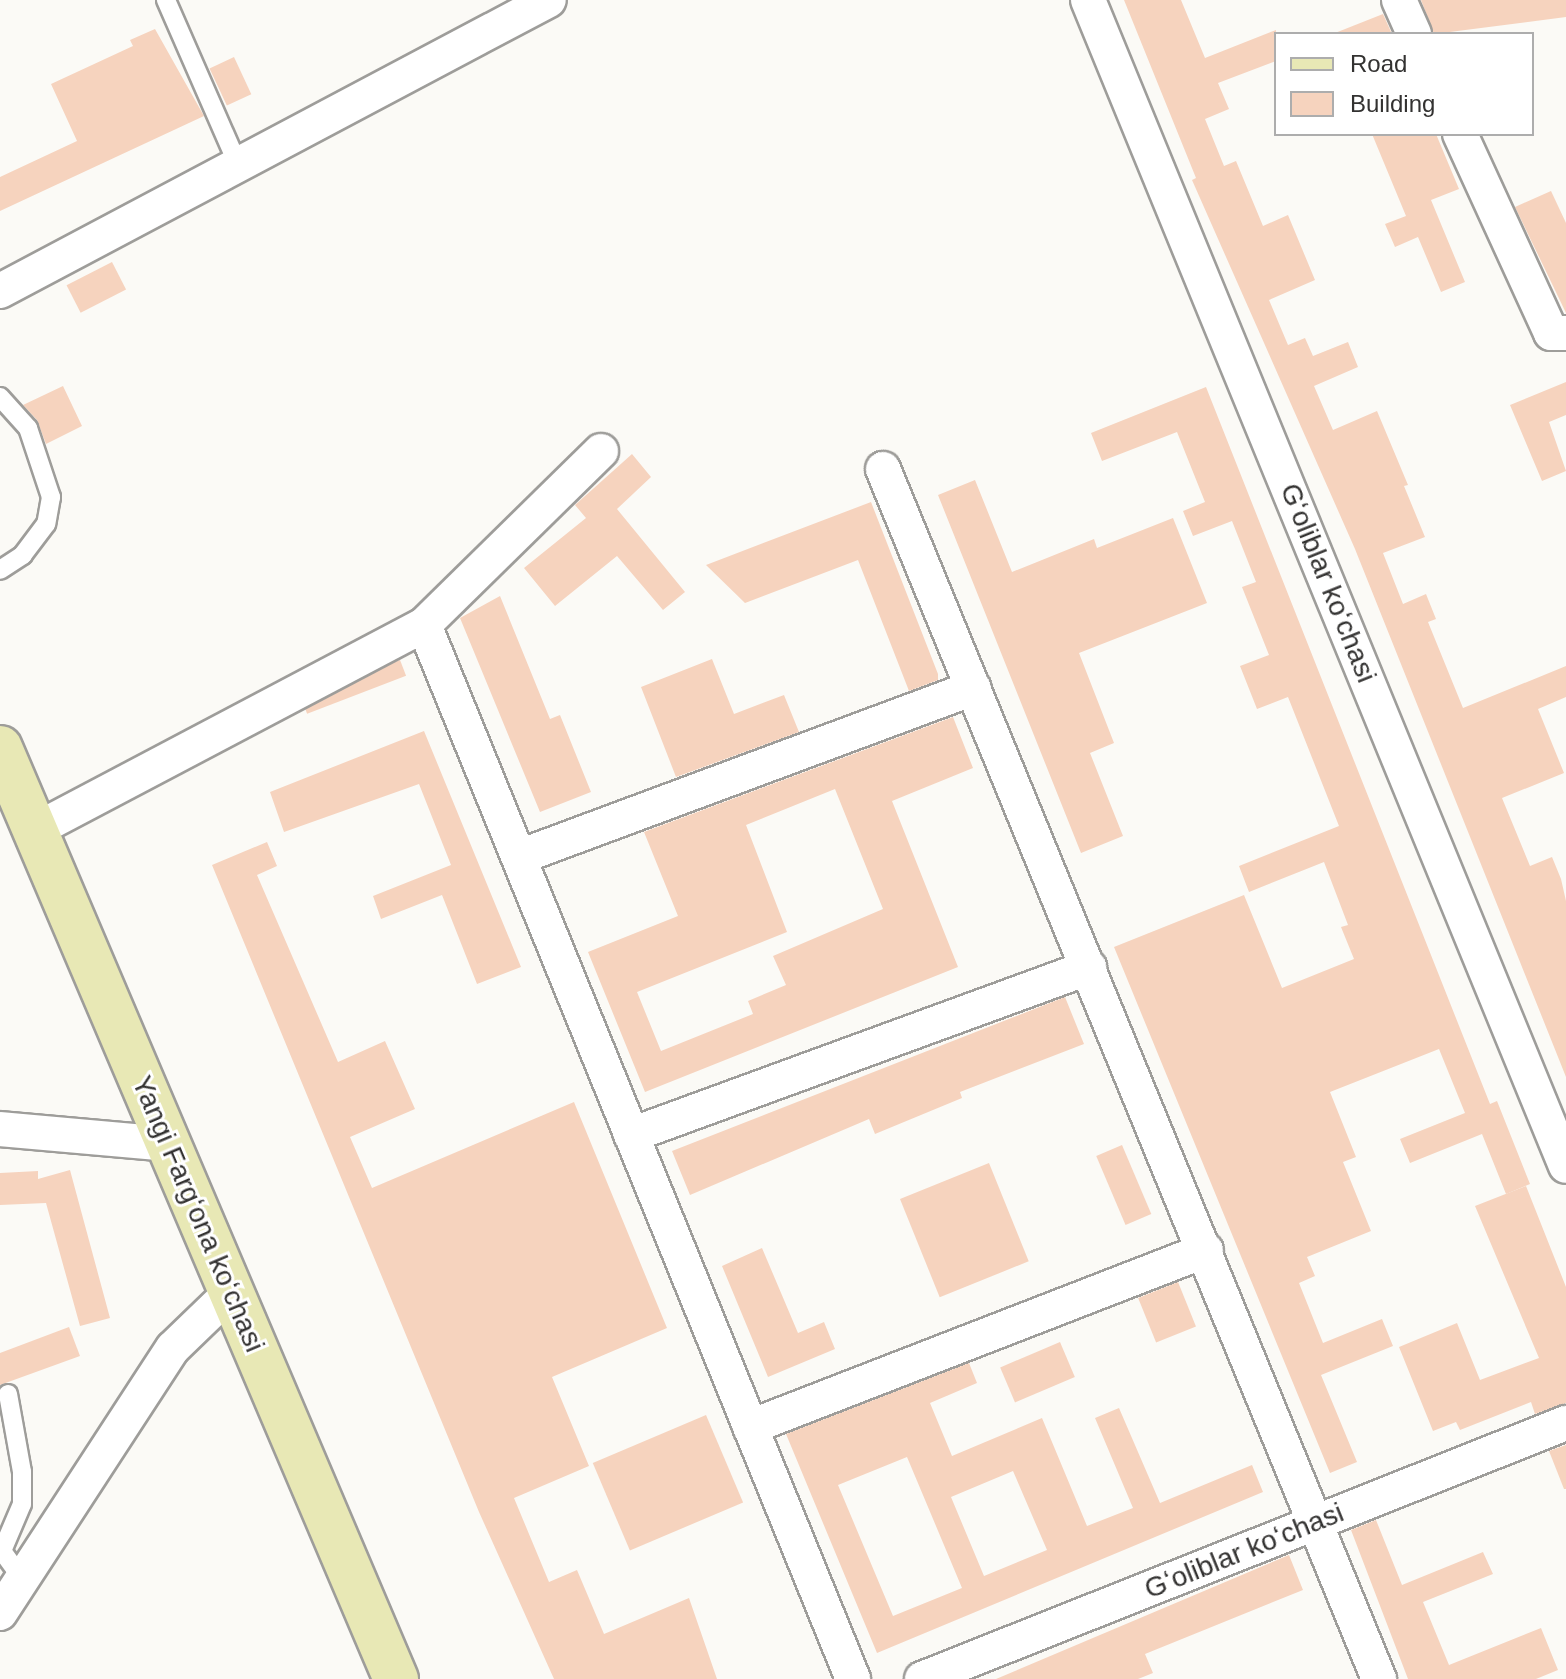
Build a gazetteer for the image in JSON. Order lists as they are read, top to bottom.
{
  "streets": {
    "main road": ["Yangi Fargʻona koʻchasi"],
    "street": ["Gʻoliblar koʻchasi"]
  },
  "legend": ["Road", "Building"]
}
